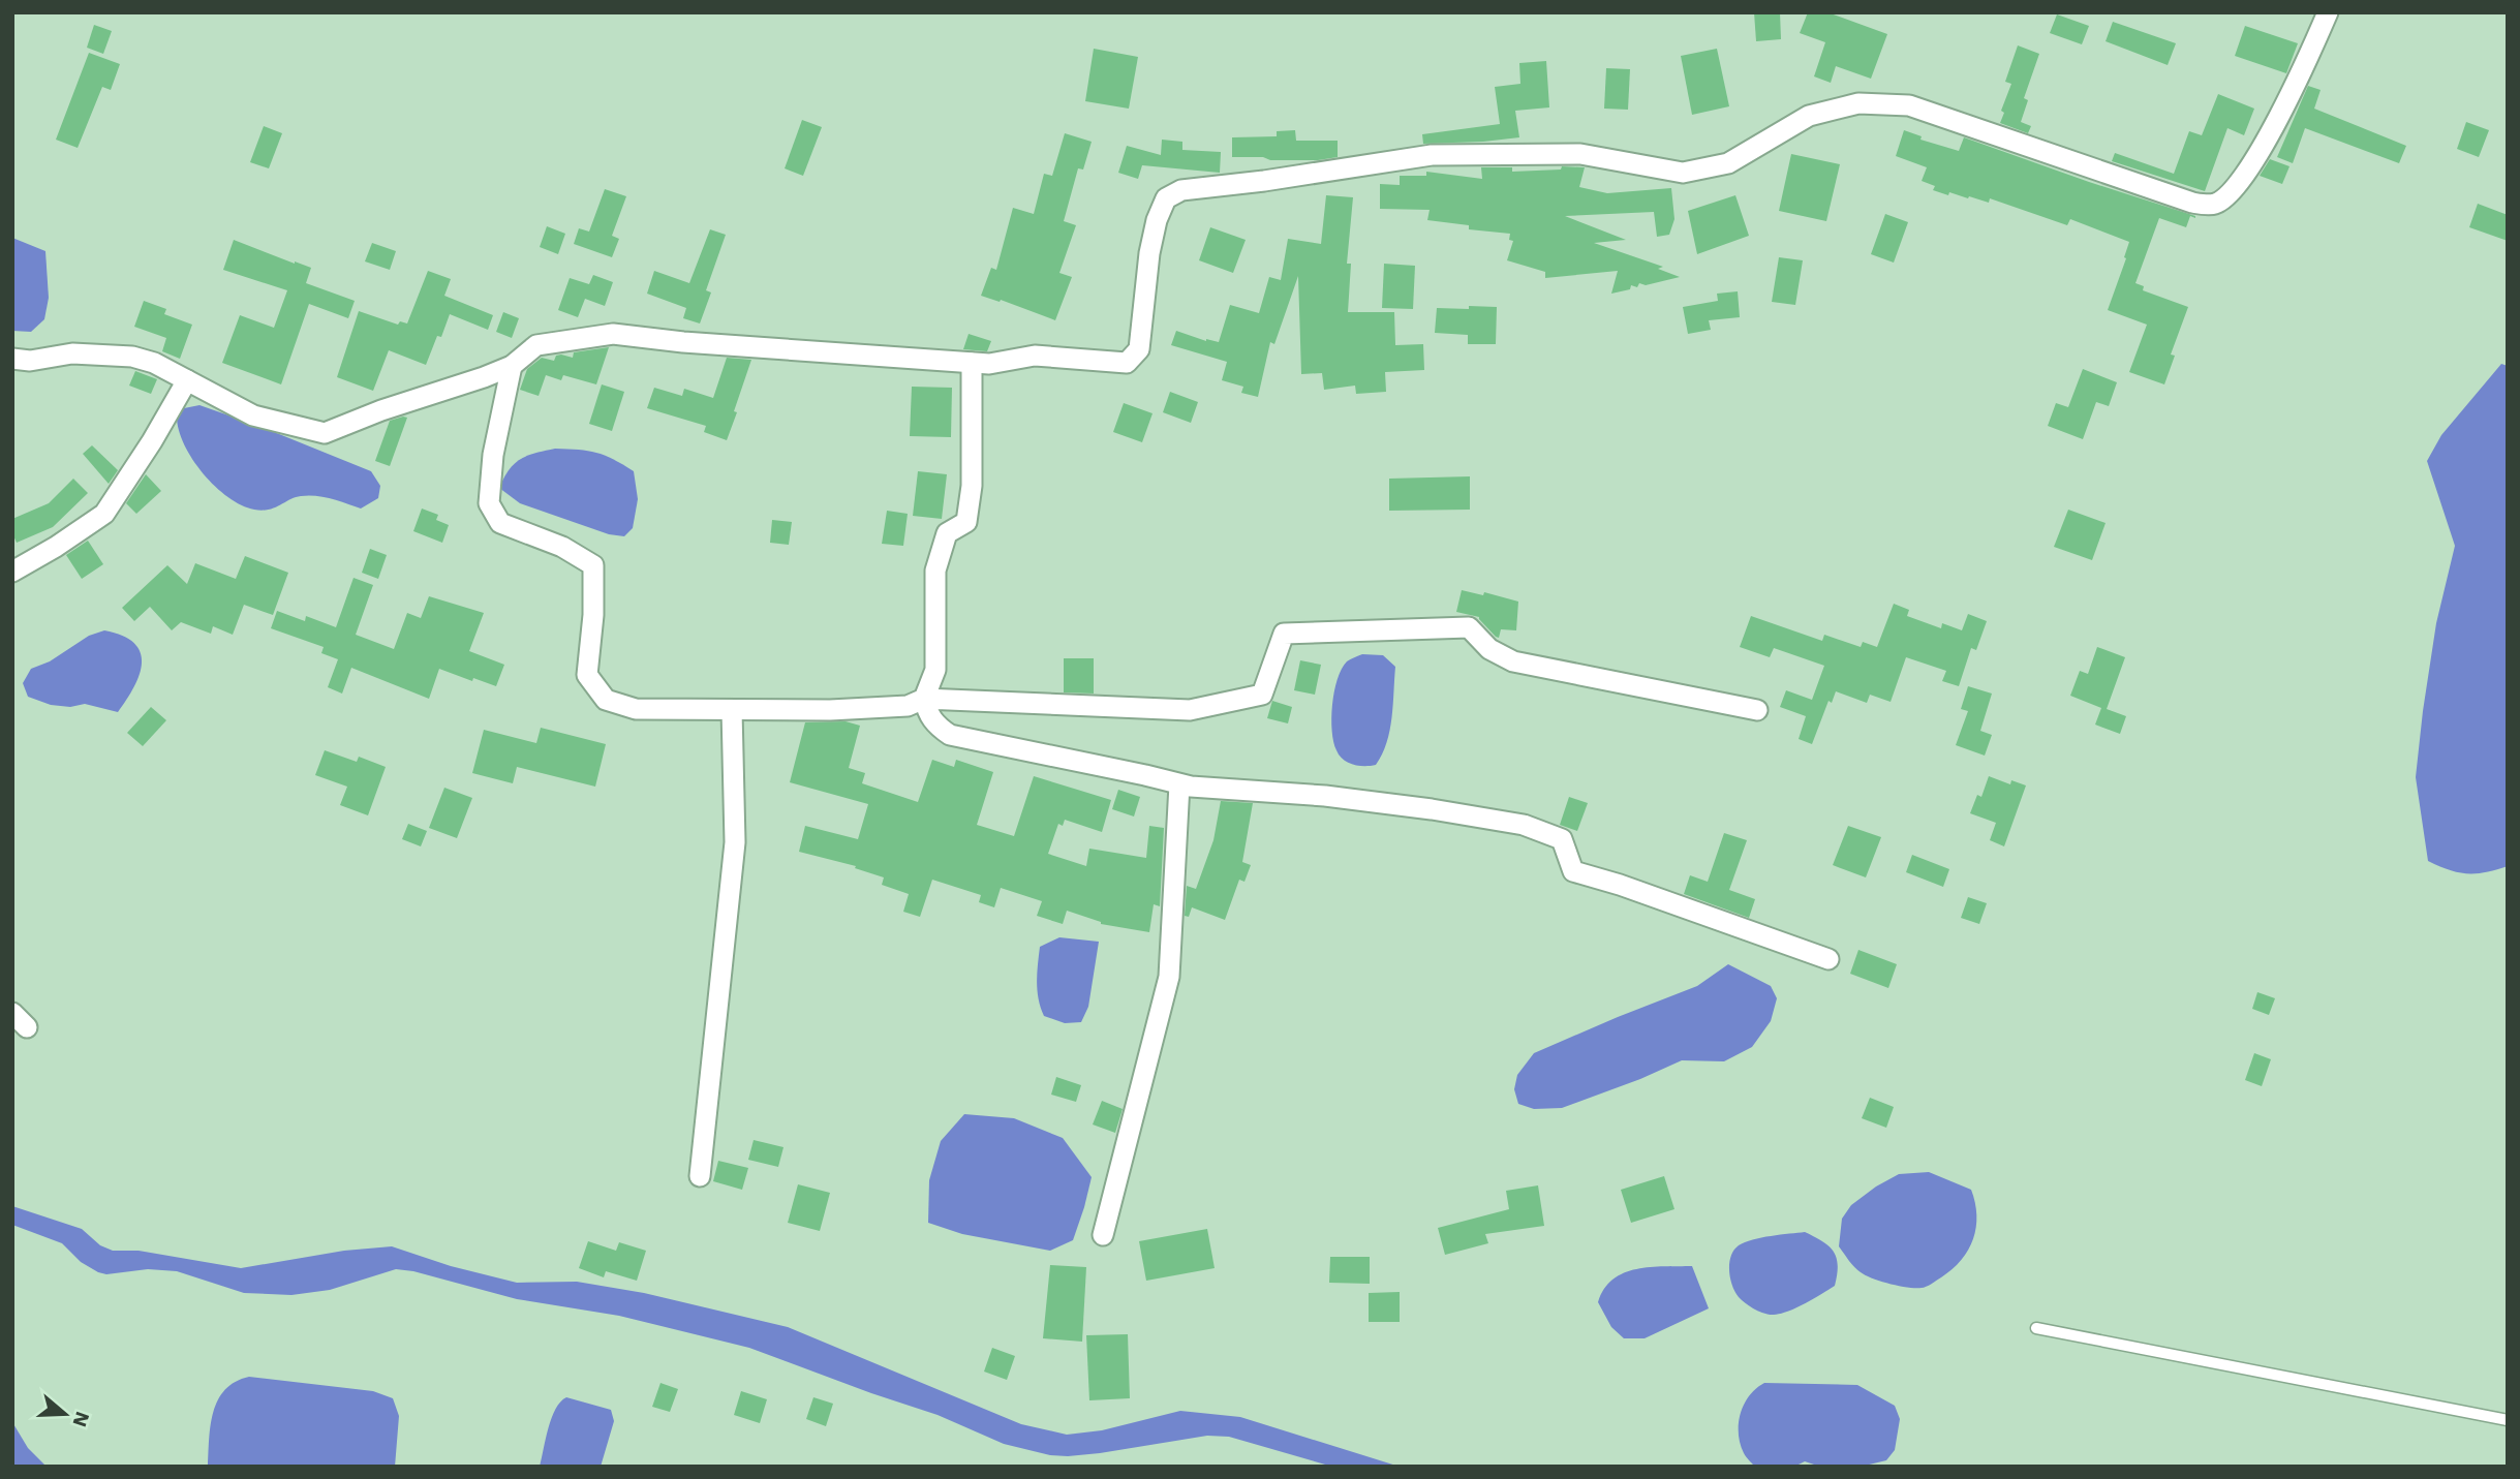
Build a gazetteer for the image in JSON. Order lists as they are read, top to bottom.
{
  "north": "right"
}
